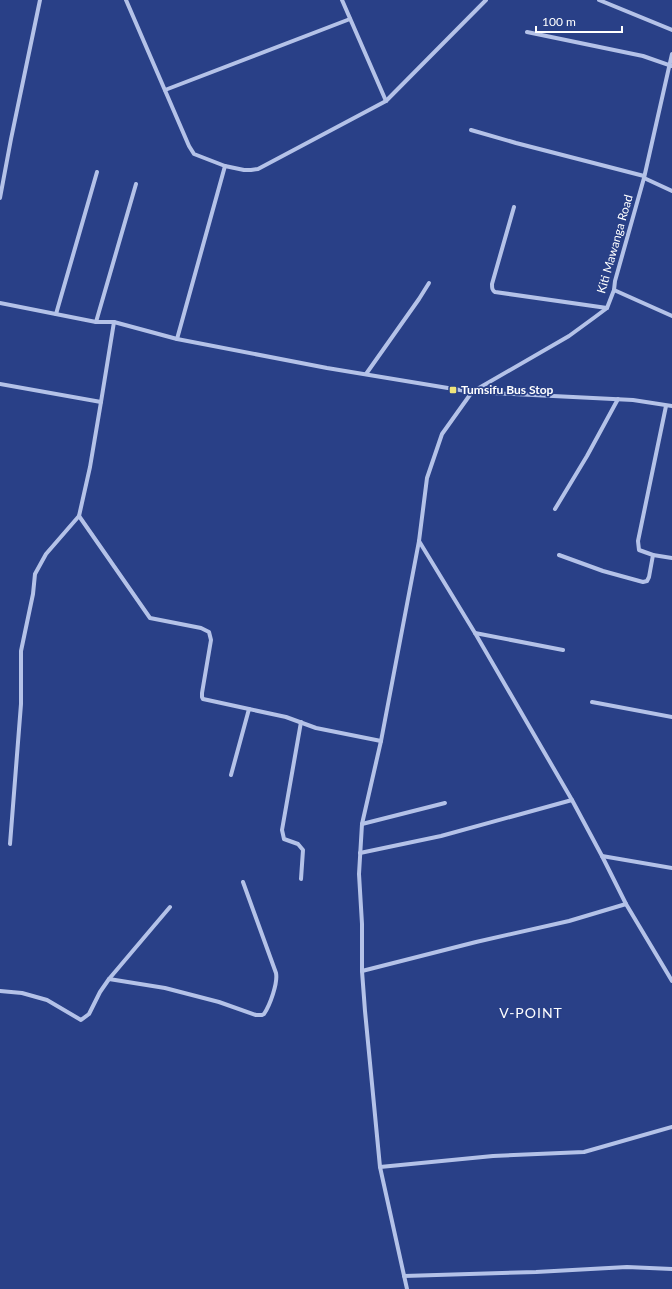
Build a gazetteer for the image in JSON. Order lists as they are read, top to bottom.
{
  "streets": {
    "street": ["Kiti Mawanga Road"]
  },
  "districts": ["V-POINT"],
  "places": {
    "transit": ["Tumsifu Bus Stop"]
  },
  "scale_bar": "100 m"
}
